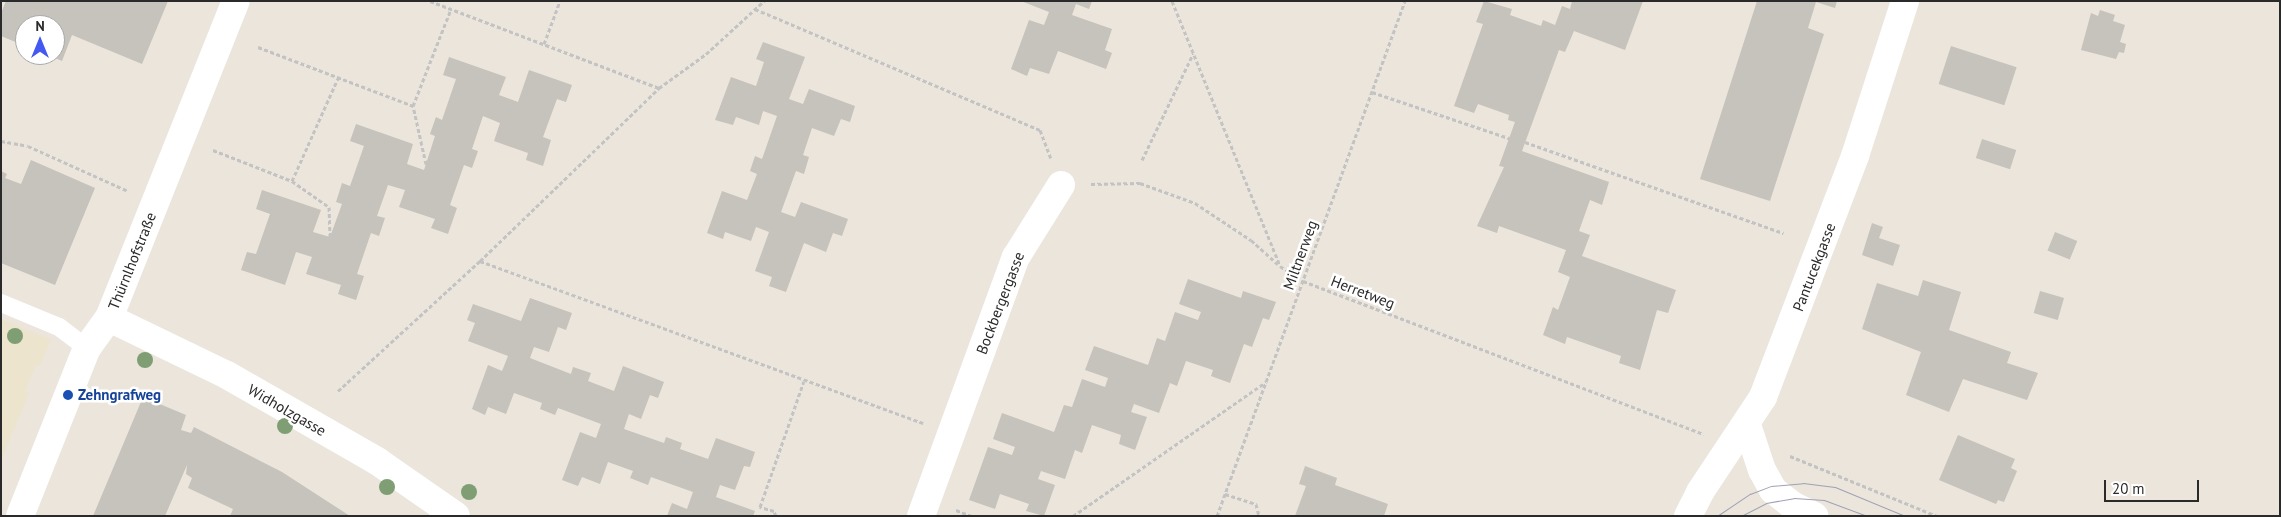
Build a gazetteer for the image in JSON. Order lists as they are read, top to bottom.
{
  "streets": {
    "street": [
      "Thürnlhofstraße",
      "Pantucekgasse",
      "Bockbergergasse",
      "Widholzgasse"
    ],
    "path": ["Miltnerweg", "Herretweg"]
  },
  "crossings": [
    ["Miltnerweg", "Herretweg"],
    ["Thürnlhofstraße", "Widholzgasse"],
    ["Pantucekgasse", "Herretweg"]
  ],
  "places": ["Zehngrafweg"],
  "scale_bar": "20 m",
  "north": "top"
}
